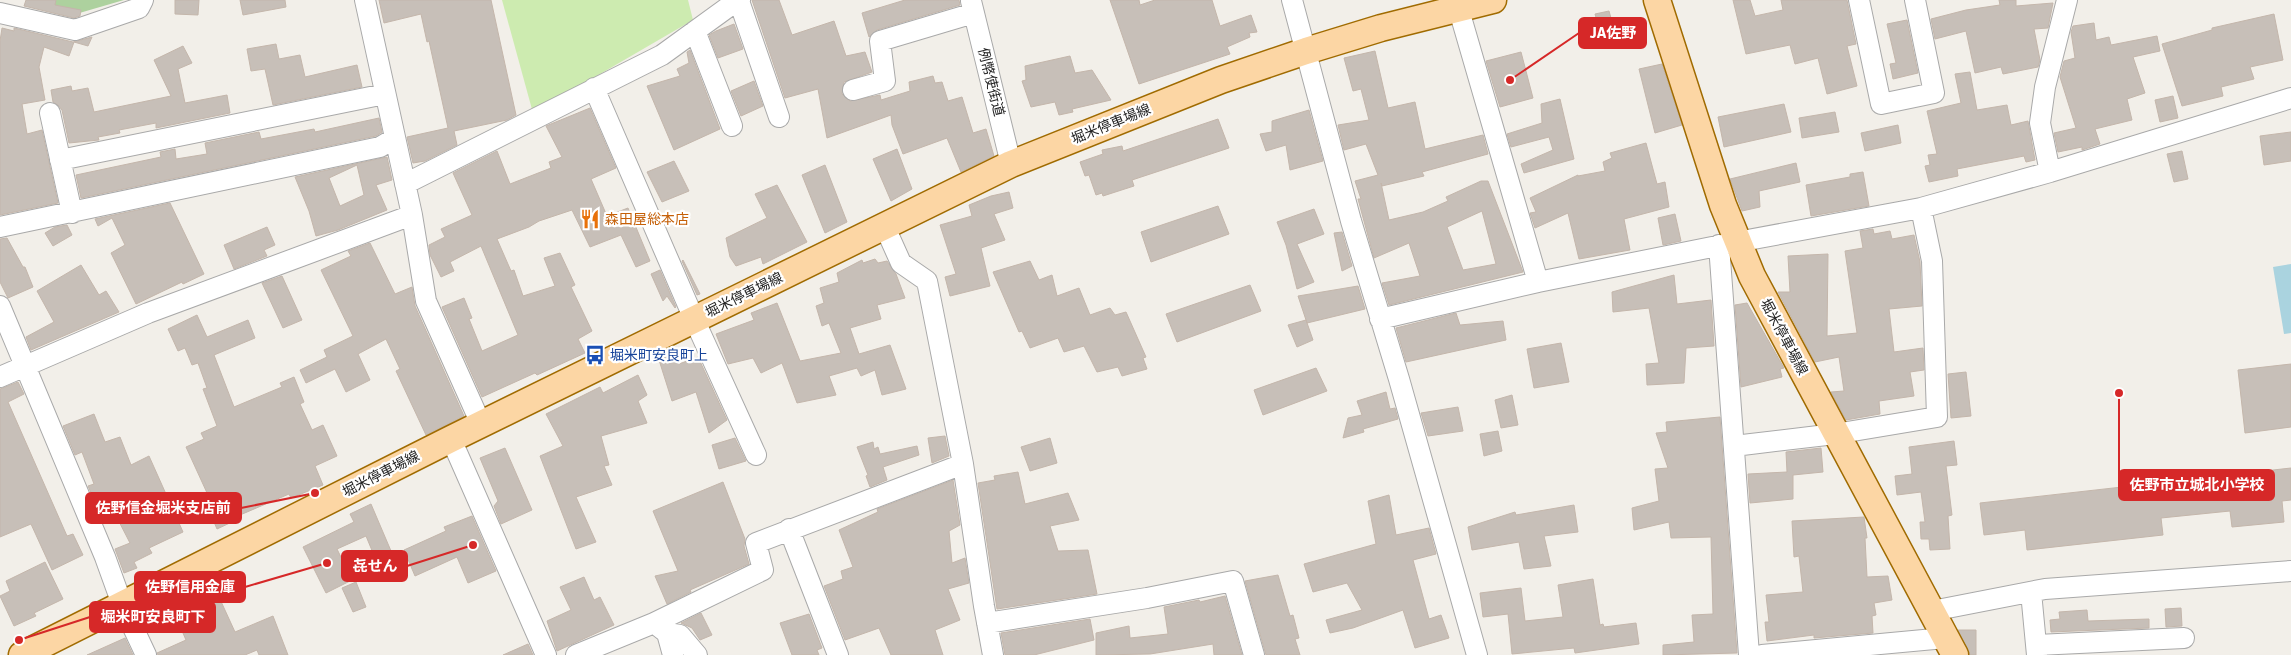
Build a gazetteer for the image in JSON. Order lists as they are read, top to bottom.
{
  "streets": {
    "main road": ["堀米停車場線"],
    "street": ["例幣使街道"]
  },
  "crossings": [
    ["例幣使街道", "堀米停車場線"]
  ],
  "places": {
    "other": [
      "JA佐野",
      "佐野市立城北小学校",
      "佐野信金堀米支店前",
      "㐂せん",
      "佐野信用金庫",
      "堀米町安良町下"
    ],
    "restaurant": ["森田屋総本店"],
    "bus stop": ["堀米町安良町上"]
  }
}
